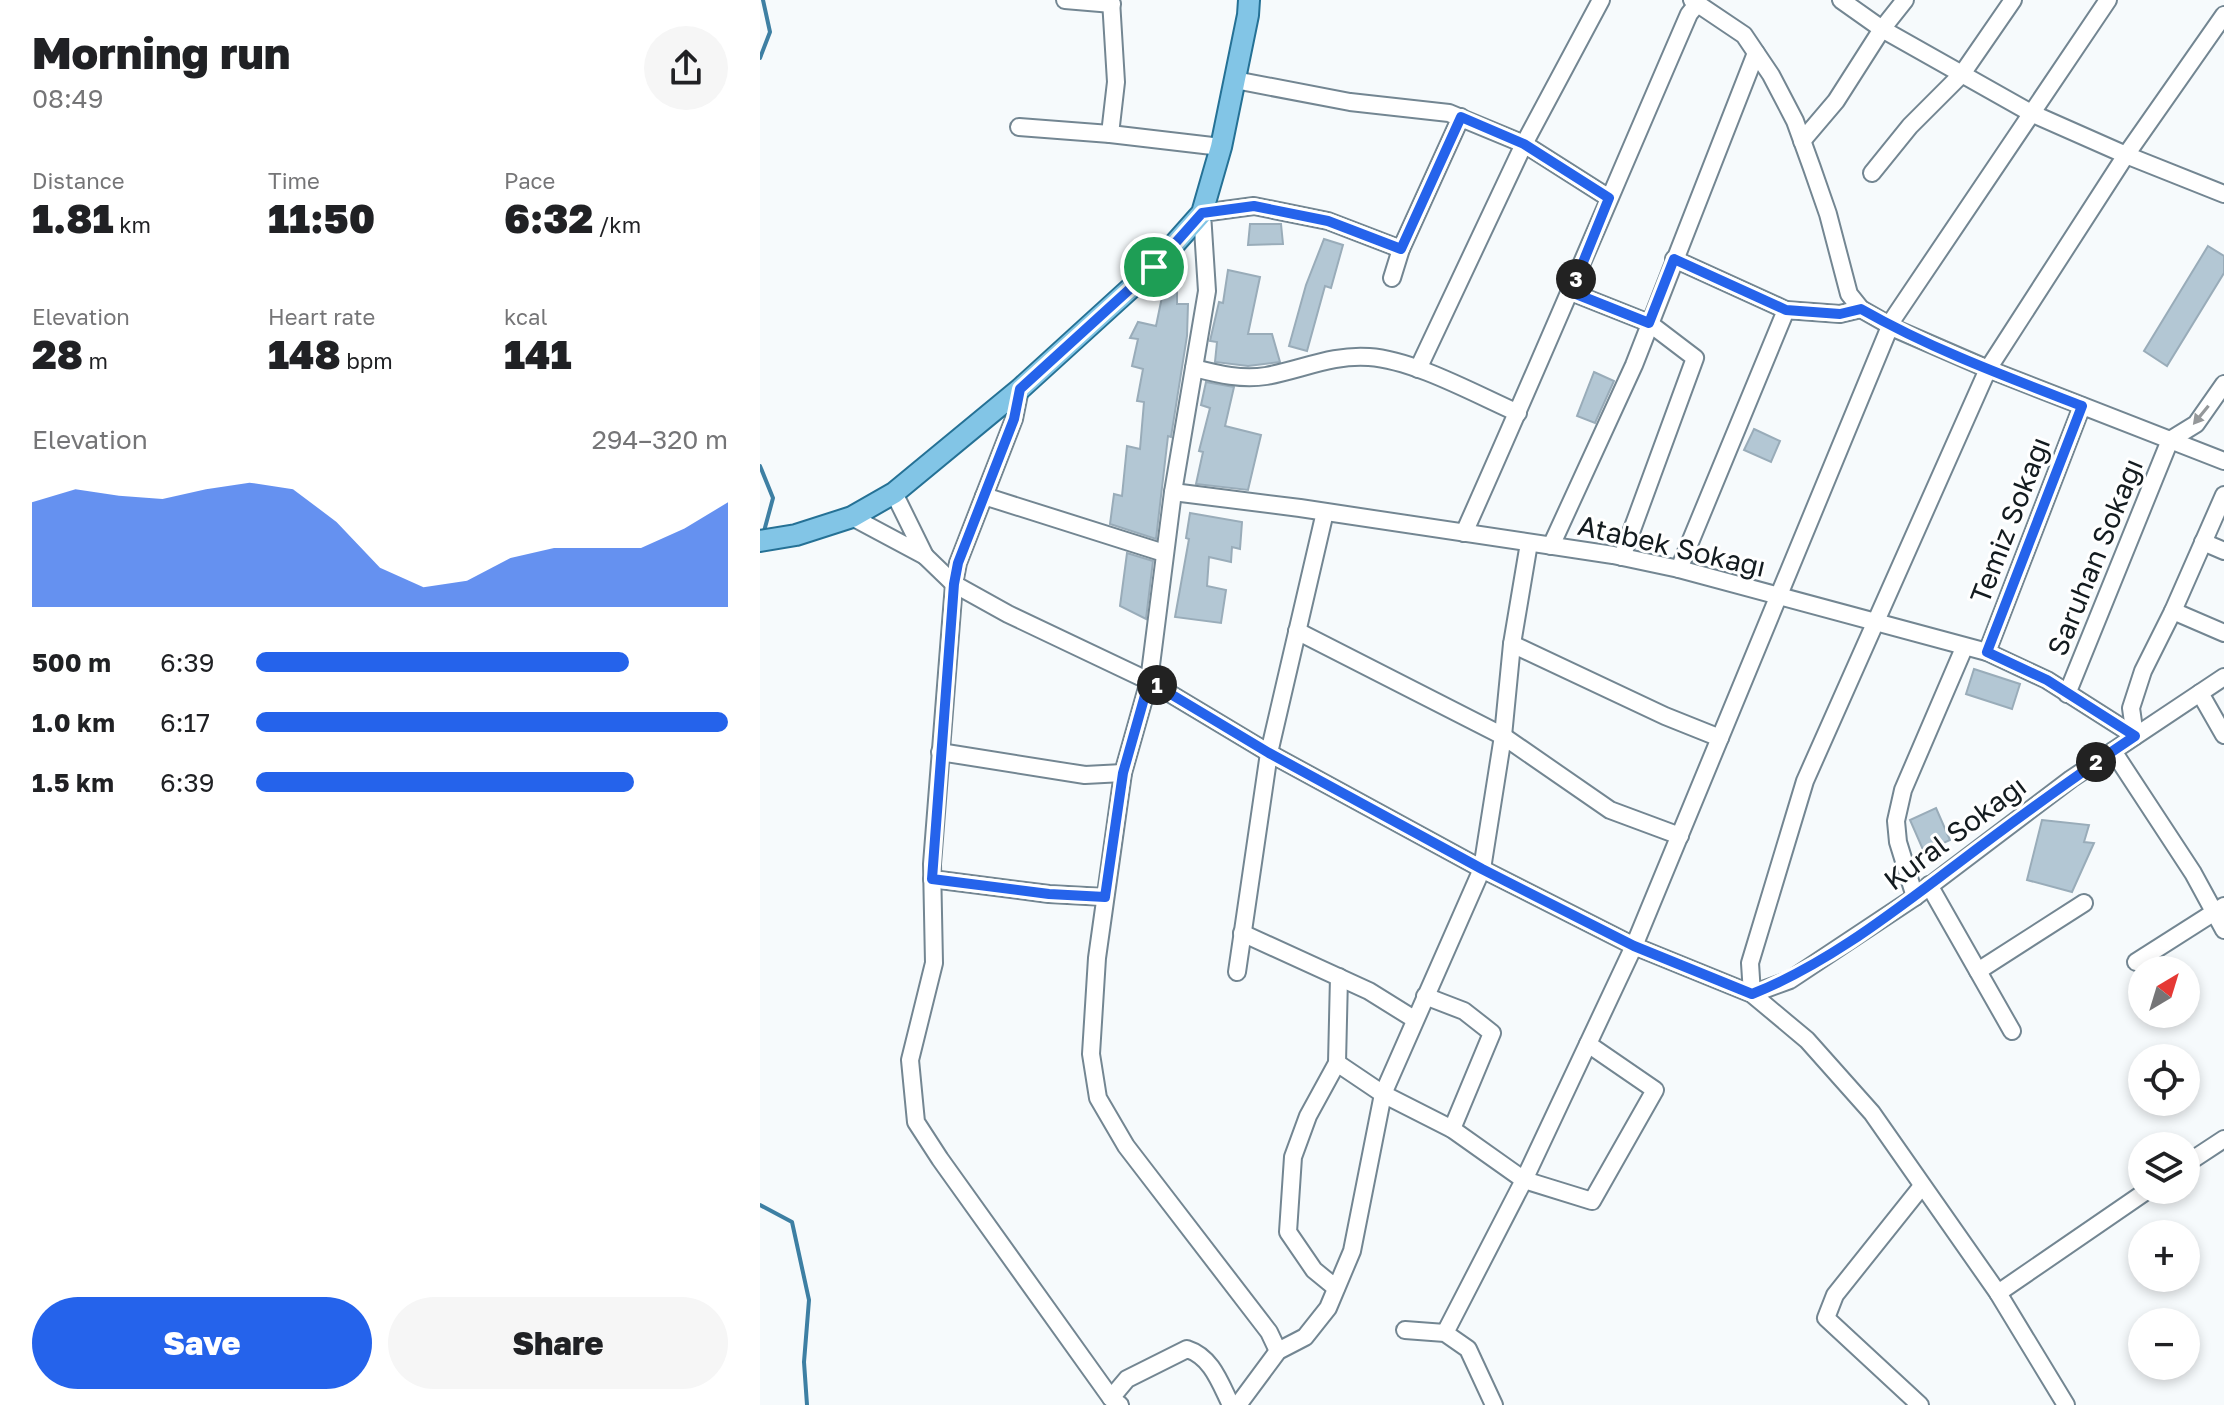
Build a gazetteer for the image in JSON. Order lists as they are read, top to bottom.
{
  "streets": {
    "street": [
      "Temiz Sokağı",
      "Atabek Sokağı",
      "Saruhan Sokağı",
      "Kural Sokağı"
    ]
  },
  "crossings": [
    ["Temiz Sokağı", "Atabek Sokağı"],
    ["Atabek Sokağı", "Saruhan Sokağı"],
    ["Atabek Sokağı", "Kural Sokağı"]
  ],
  "north": "top right",
  "page": {
    "heading": ["Morning run", "08:49"],
    "stats": [
      ["Distance", "1.81 km"],
      ["Time", "11:50"],
      ["Pace", "6:32 /km"],
      ["Elevation", "28 m"],
      ["Heart rate", "148 bpm"],
      ["kcal", "141"]
    ],
    "pins": ["3", "1", "2"],
    "chart": ["Elevation", "294–320 m"],
    "list": [
      {
        "name": "500 m",
        "note": "6:39"
      },
      {
        "name": "1.0 km",
        "note": "6:17"
      },
      {
        "name": "1.5 km",
        "note": "6:39"
      }
    ],
    "map_buttons": ["+", "−"],
    "buttons": ["Save", "Share"]
  }
}
